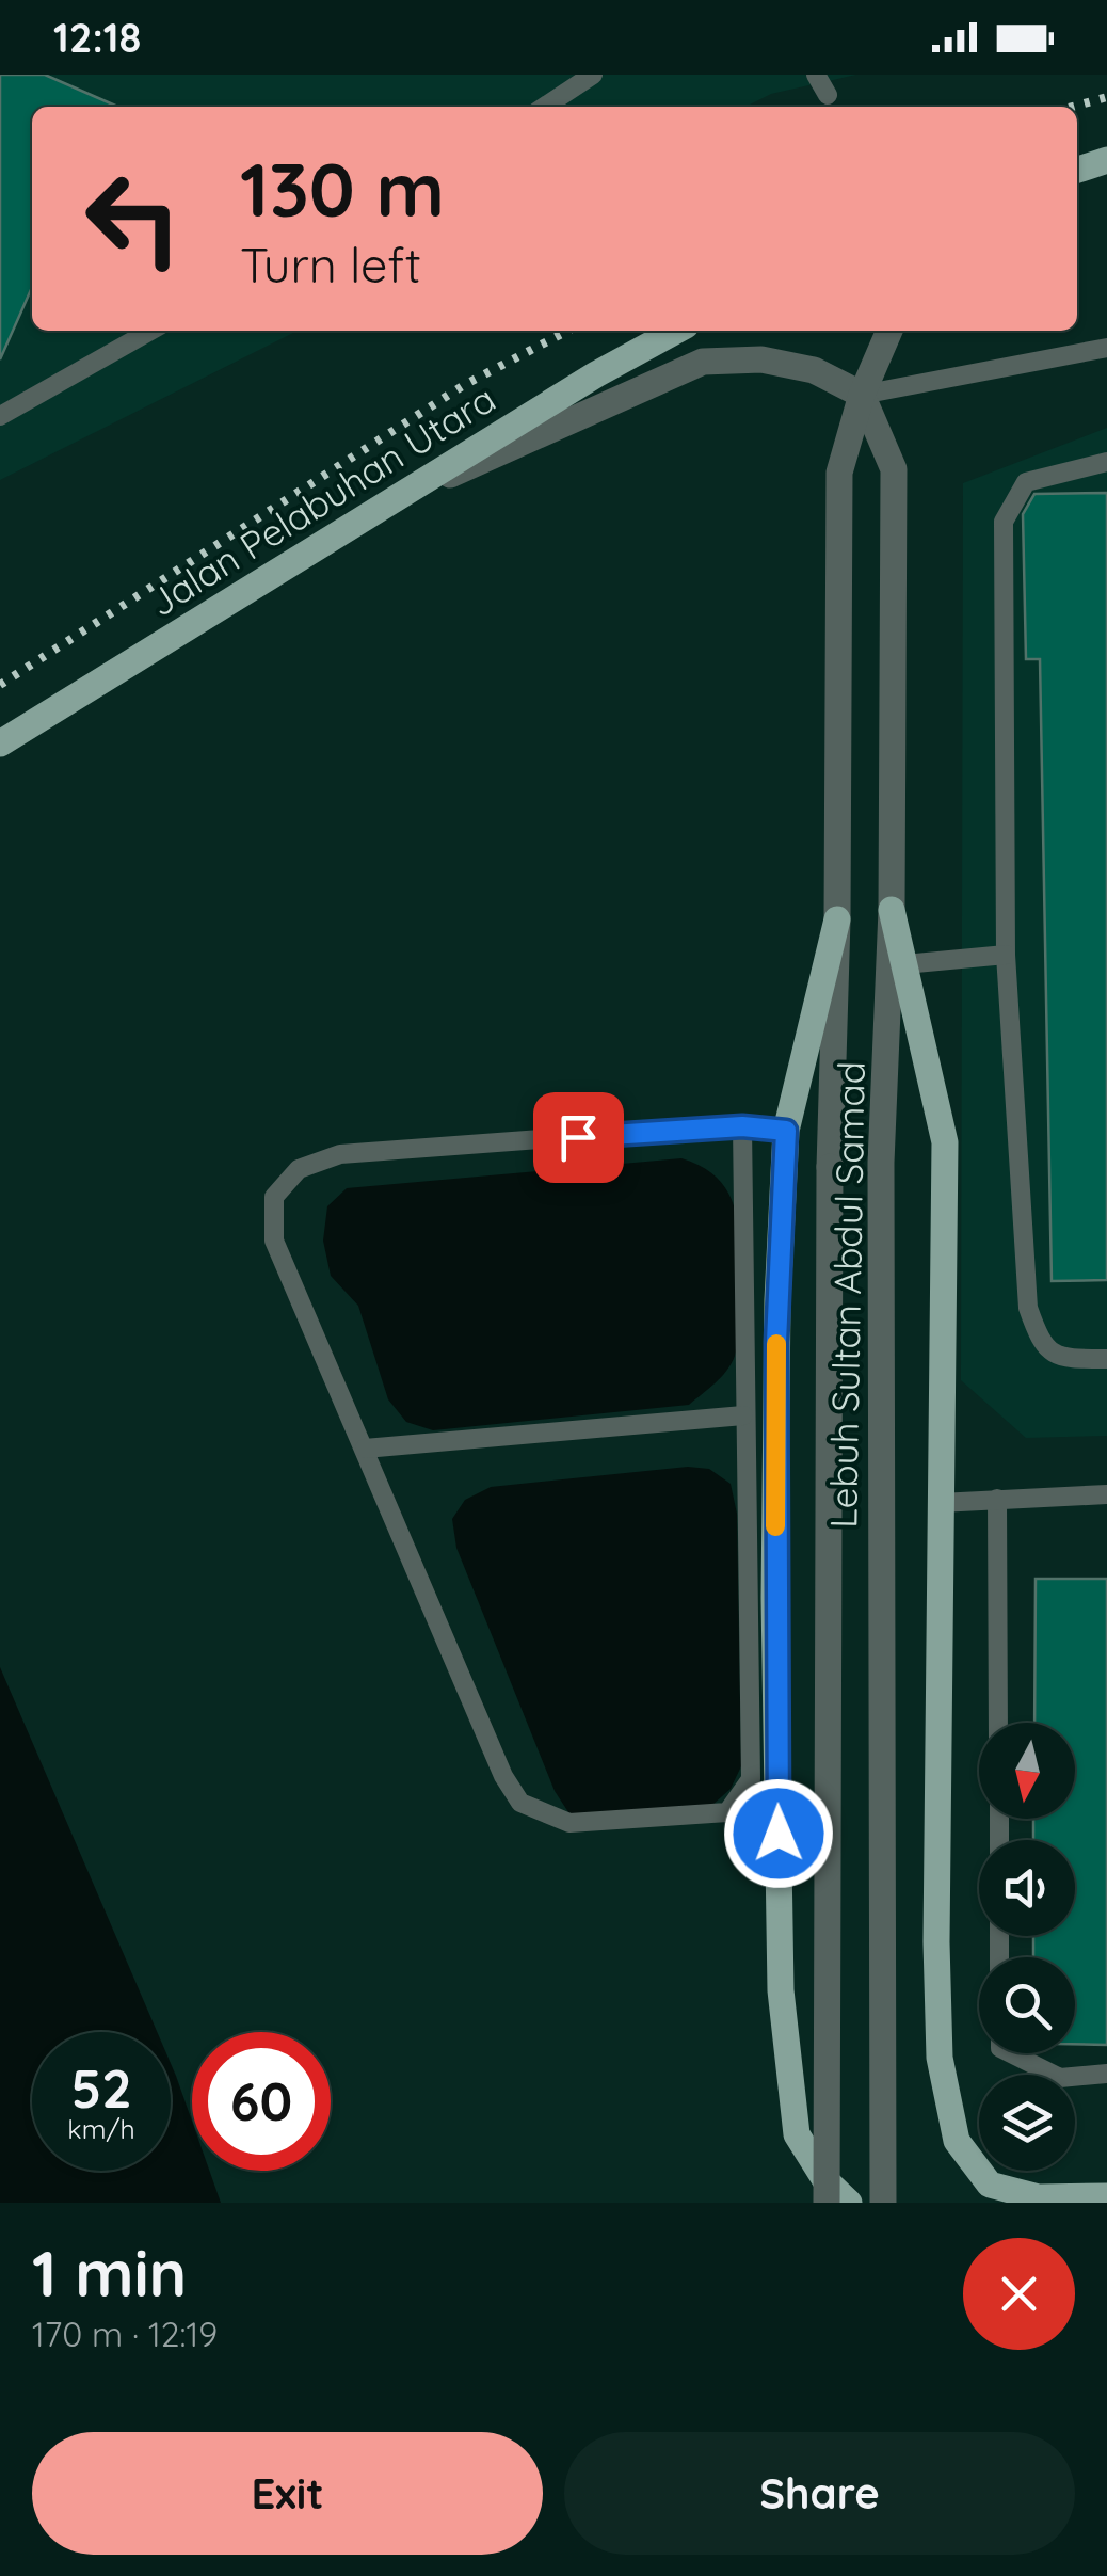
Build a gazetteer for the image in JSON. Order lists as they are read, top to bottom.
{
  "streets": {
    "main road": ["Jalan Pelabuhan Utara"],
    "street": ["Lebuh Sultan Abdul Samad"]
  },
  "north": "bottom",
  "page": {
    "status": "12:18",
    "turn": ["130 m", "Turn left"],
    "speed": "52 km/h",
    "limit": "60",
    "heading": ["1 min", "170 m · 12:19"],
    "buttons": ["Exit", "Share"]
  }
}
